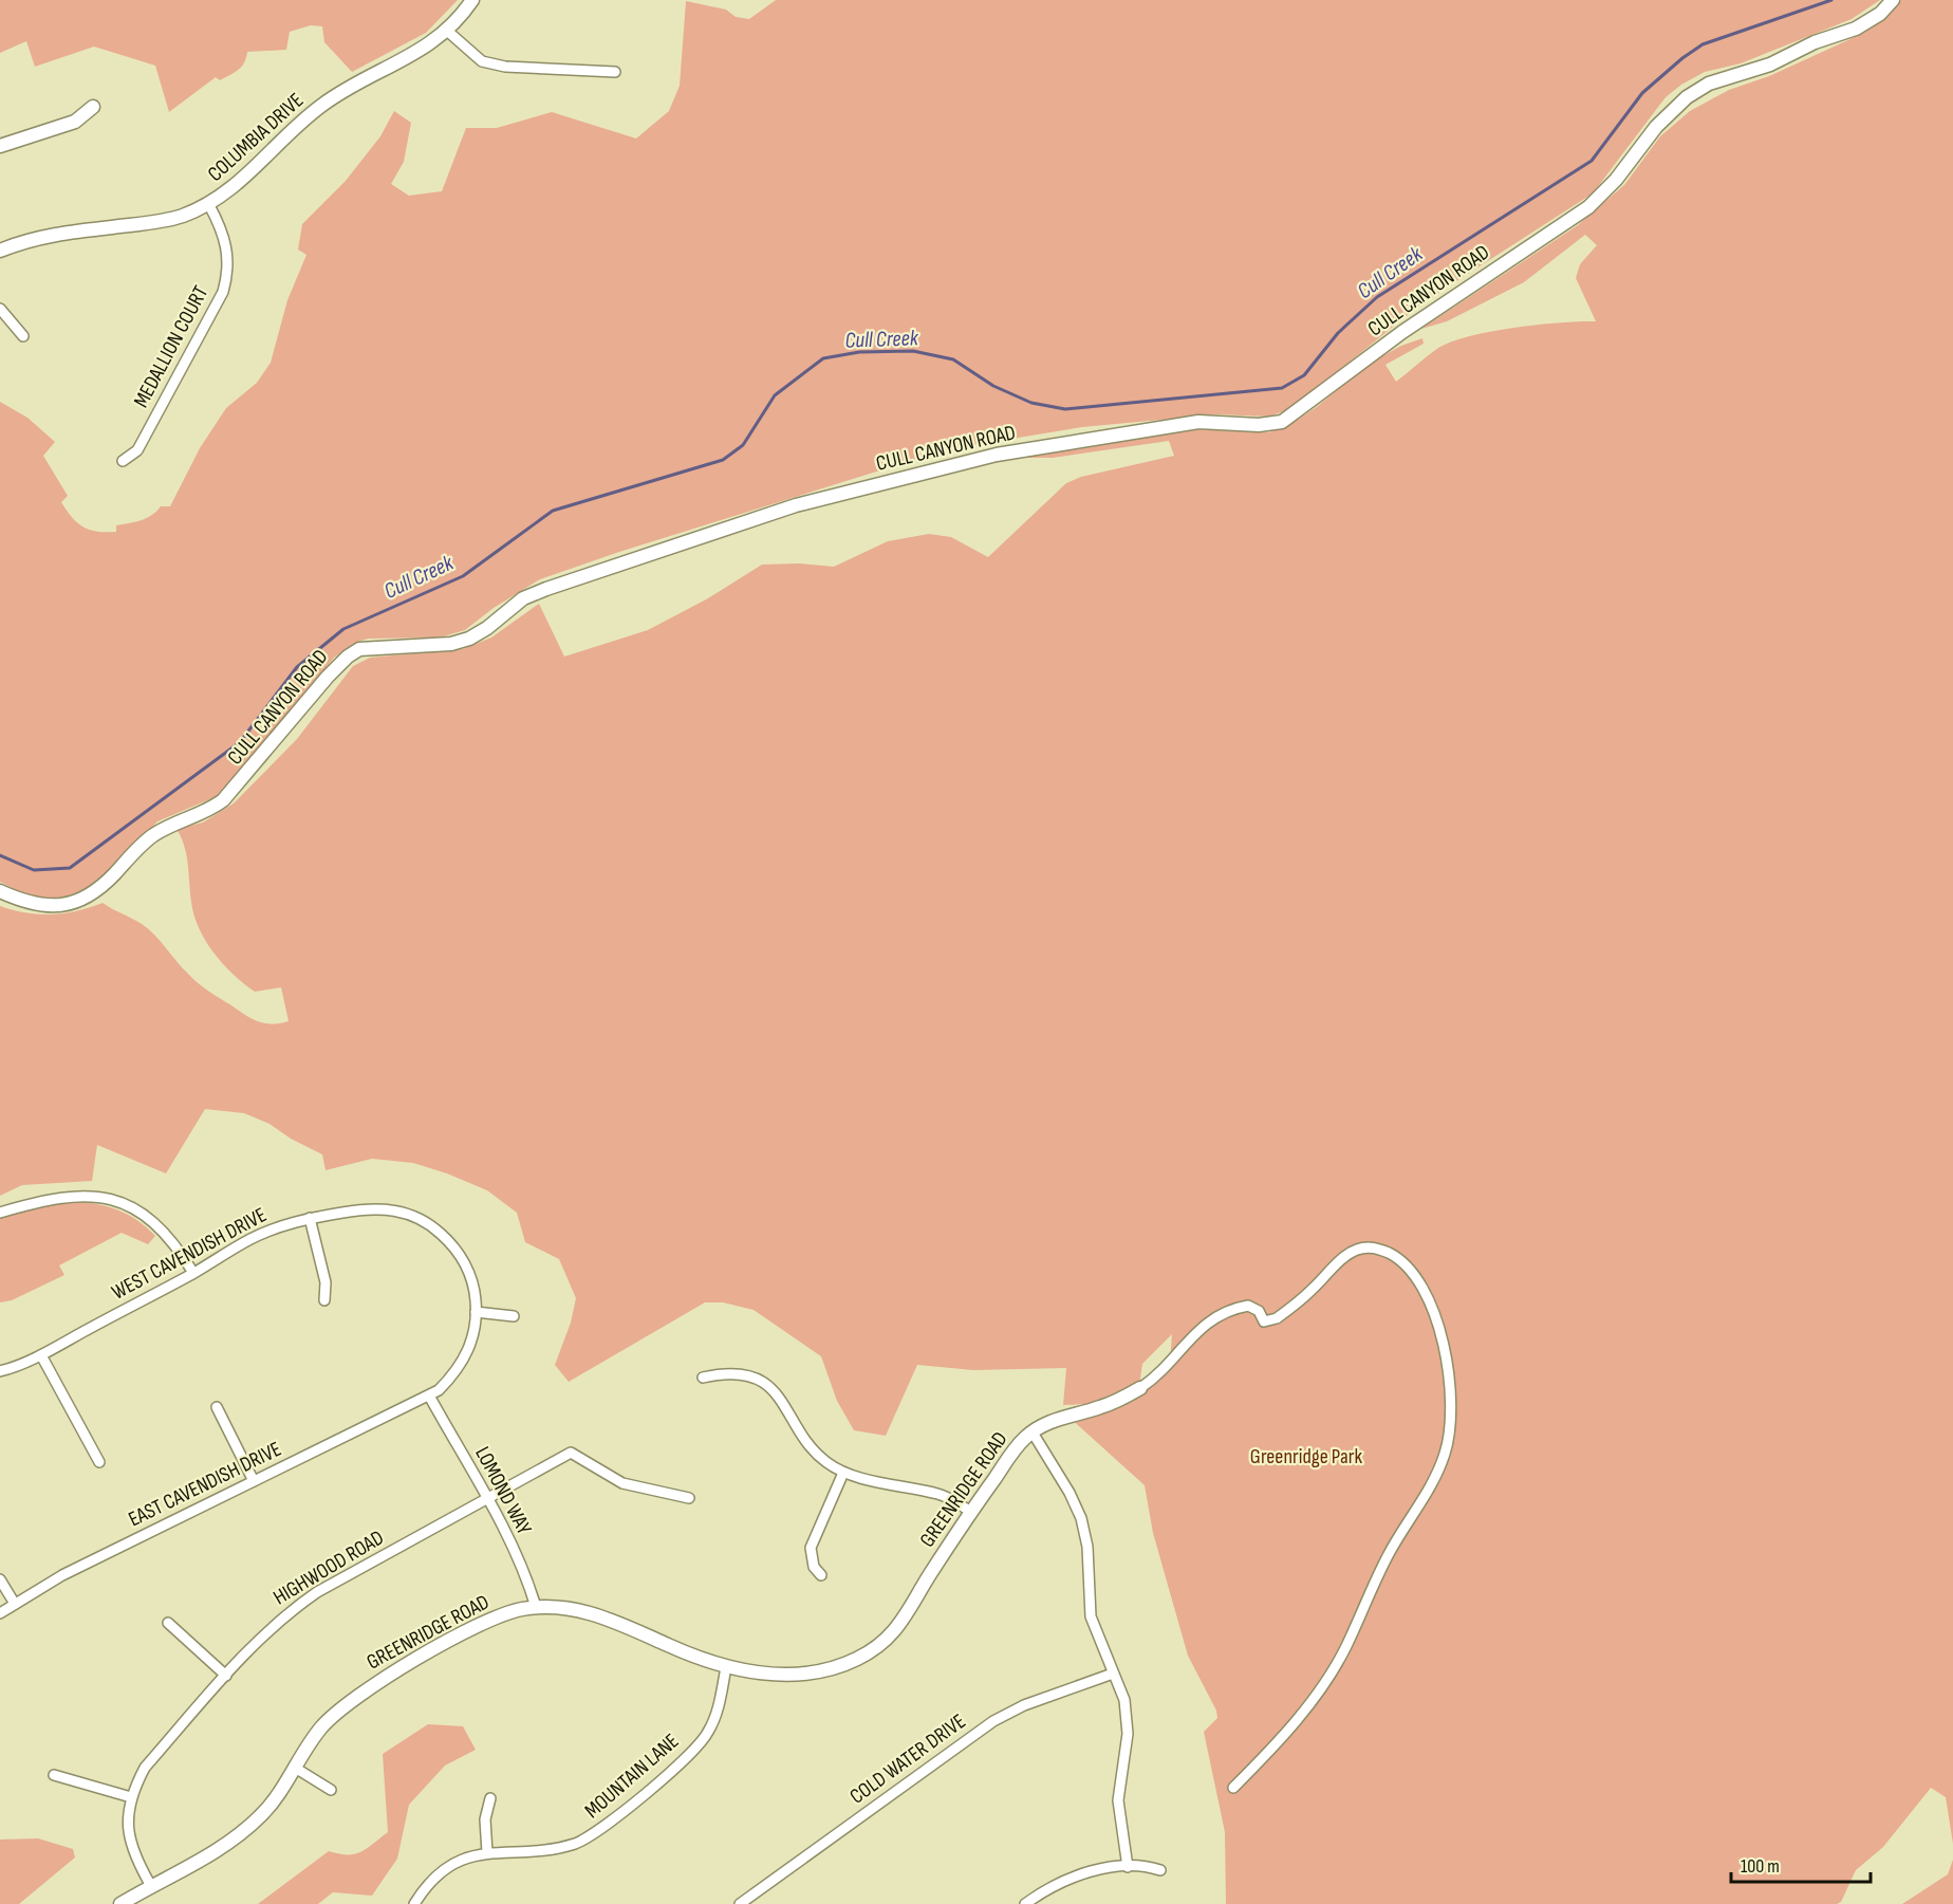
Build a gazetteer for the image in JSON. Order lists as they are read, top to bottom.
{
  "streets": {
    "street": [
      "COLUMBIA DRIVE",
      "CULL CANYON ROAD",
      "MEDALLION COURT",
      "WEST CAVENDISH DRIVE",
      "EAST CAVENDISH DRIVE",
      "GREENRIDGE ROAD",
      "LOMOND WAY",
      "HIGHWOOD ROAD",
      "COLD WATER DRIVE",
      "MOUNTAIN LANE"
    ]
  },
  "crossings": [
    ["COLUMBIA DRIVE", "MEDALLION COURT"],
    ["WEST CAVENDISH DRIVE", "EAST CAVENDISH DRIVE"],
    ["WEST CAVENDISH DRIVE", "LOMOND WAY"],
    ["EAST CAVENDISH DRIVE", "LOMOND WAY"],
    ["GREENRIDGE ROAD", "LOMOND WAY"],
    ["GREENRIDGE ROAD", "HIGHWOOD ROAD"],
    ["GREENRIDGE ROAD", "MOUNTAIN LANE"],
    ["LOMOND WAY", "HIGHWOOD ROAD"]
  ],
  "water": ["Cull Creek"],
  "parks": ["Greenridge Park"],
  "scale_bar": "100 m"
}
